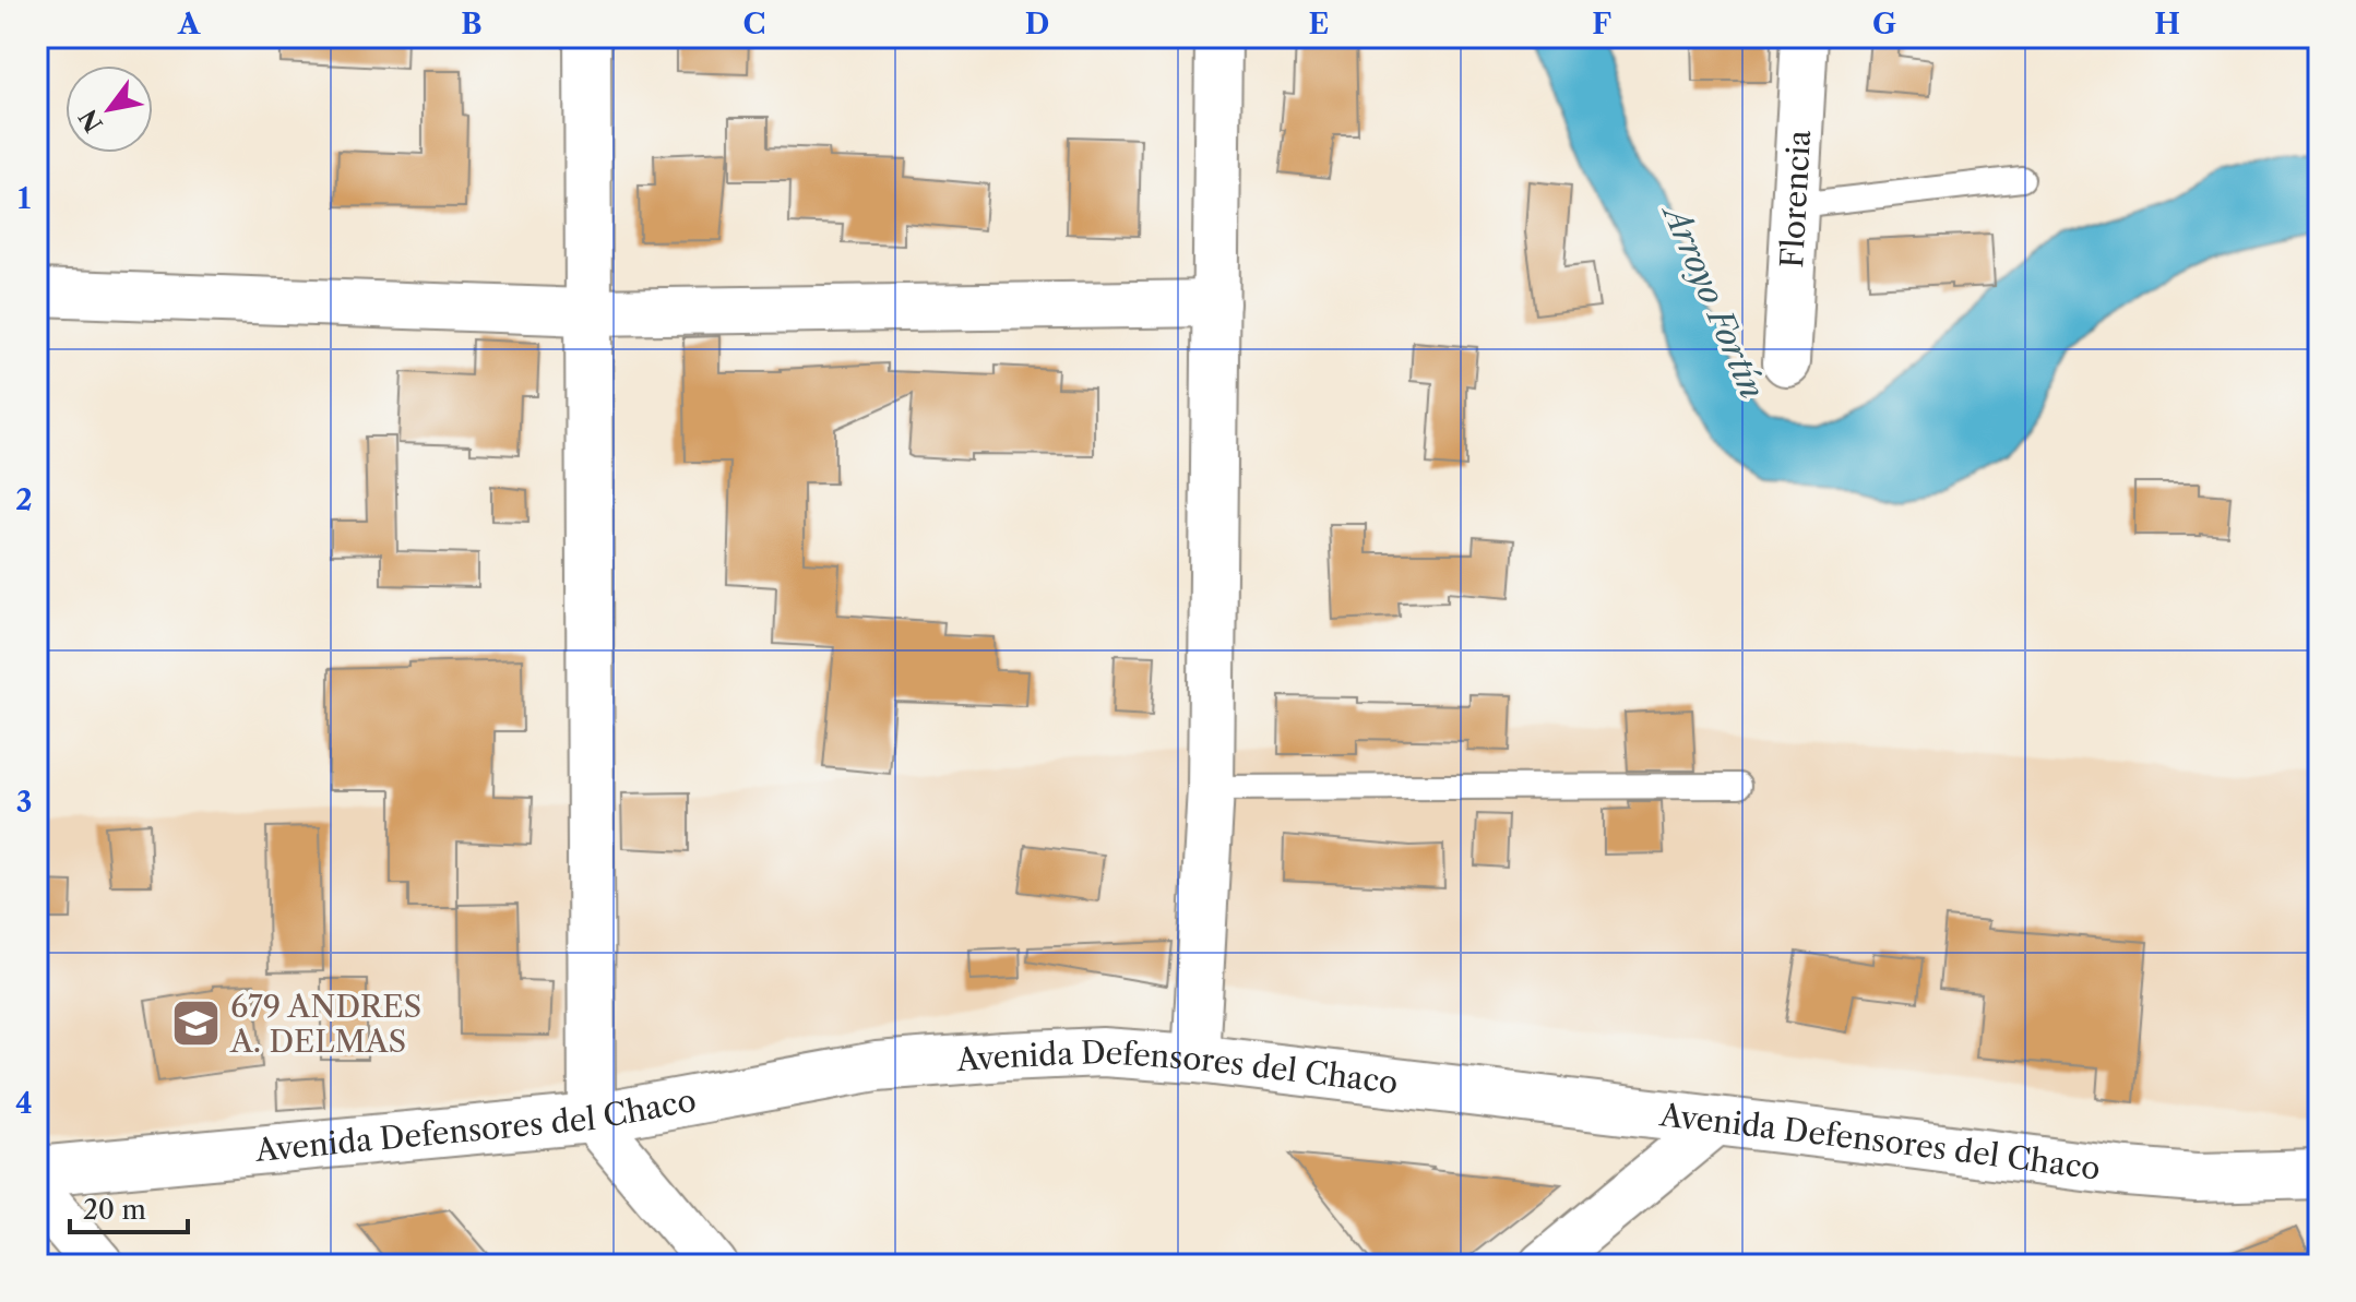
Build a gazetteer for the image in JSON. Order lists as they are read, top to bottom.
{
  "streets": {
    "main road": ["Avenida Defensores del Chaco"],
    "street": ["Florencia"]
  },
  "water": ["Arroyo Fortín"],
  "places": {
    "school or university": ["679 ANDRES A. DELMAS"]
  },
  "scale_bar": "20 m",
  "north": "bottom left",
  "grid": {
    "columns": [
      "A",
      "B",
      "C",
      "D",
      "E",
      "F",
      "G",
      "H"
    ],
    "rows": [
      "1",
      "2",
      "3",
      "4"
    ]
  }
}
